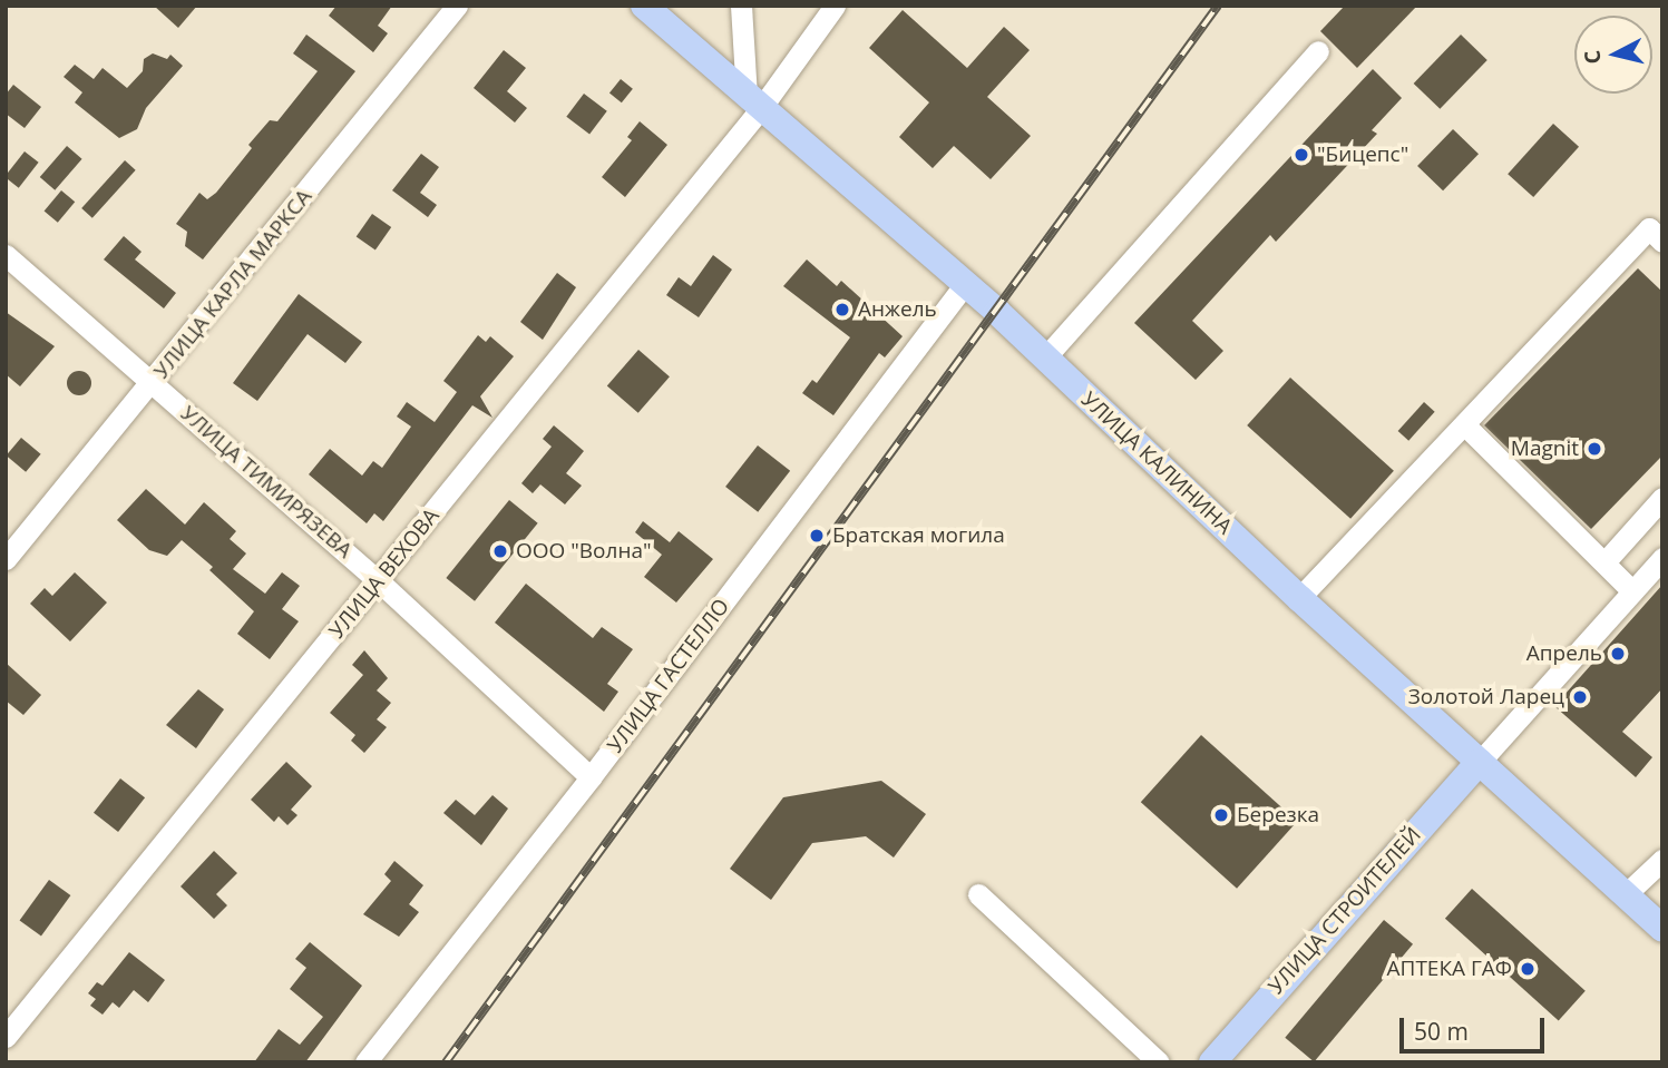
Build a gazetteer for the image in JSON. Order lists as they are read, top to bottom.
{
  "streets": {
    "main road": ["УЛИЦА КАЛИНИНА", "УЛИЦА СТРОИТЕЛЕЙ"],
    "street": [
      "УЛИЦА КАРЛА МАРКСА",
      "УЛИЦА ТИМИРЯЗЕВА",
      "УЛИЦА ВЕХОВА",
      "УЛИЦА ГАСТЕЛЛО"
    ]
  },
  "crossings": [
    ["УЛИЦА КАРЛА МАРКСА", "УЛИЦА ТИМИРЯЗЕВА"],
    ["УЛИЦА КАЛИНИНА", "УЛИЦА ВЕХОВА"],
    ["УЛИЦА КАЛИНИНА", "УЛИЦА ГАСТЕЛЛО"],
    ["УЛИЦА КАЛИНИНА", "УЛИЦА СТРОИТЕЛЕЙ"],
    ["УЛИЦА ТИМИРЯЗЕВА", "УЛИЦА ВЕХОВА"],
    ["УЛИЦА ТИМИРЯЗЕВА", "УЛИЦА ГАСТЕЛЛО"]
  ],
  "places": [
    "\"Бицепс\"",
    "Анжель",
    "Magnit",
    "Братская могила",
    "ООО \"Волна\"",
    "Апрель",
    "Золотой Ларец",
    "Березка",
    "АПТЕКА ГАФ"
  ],
  "scale_bar": "50 m",
  "north": "left"
}
